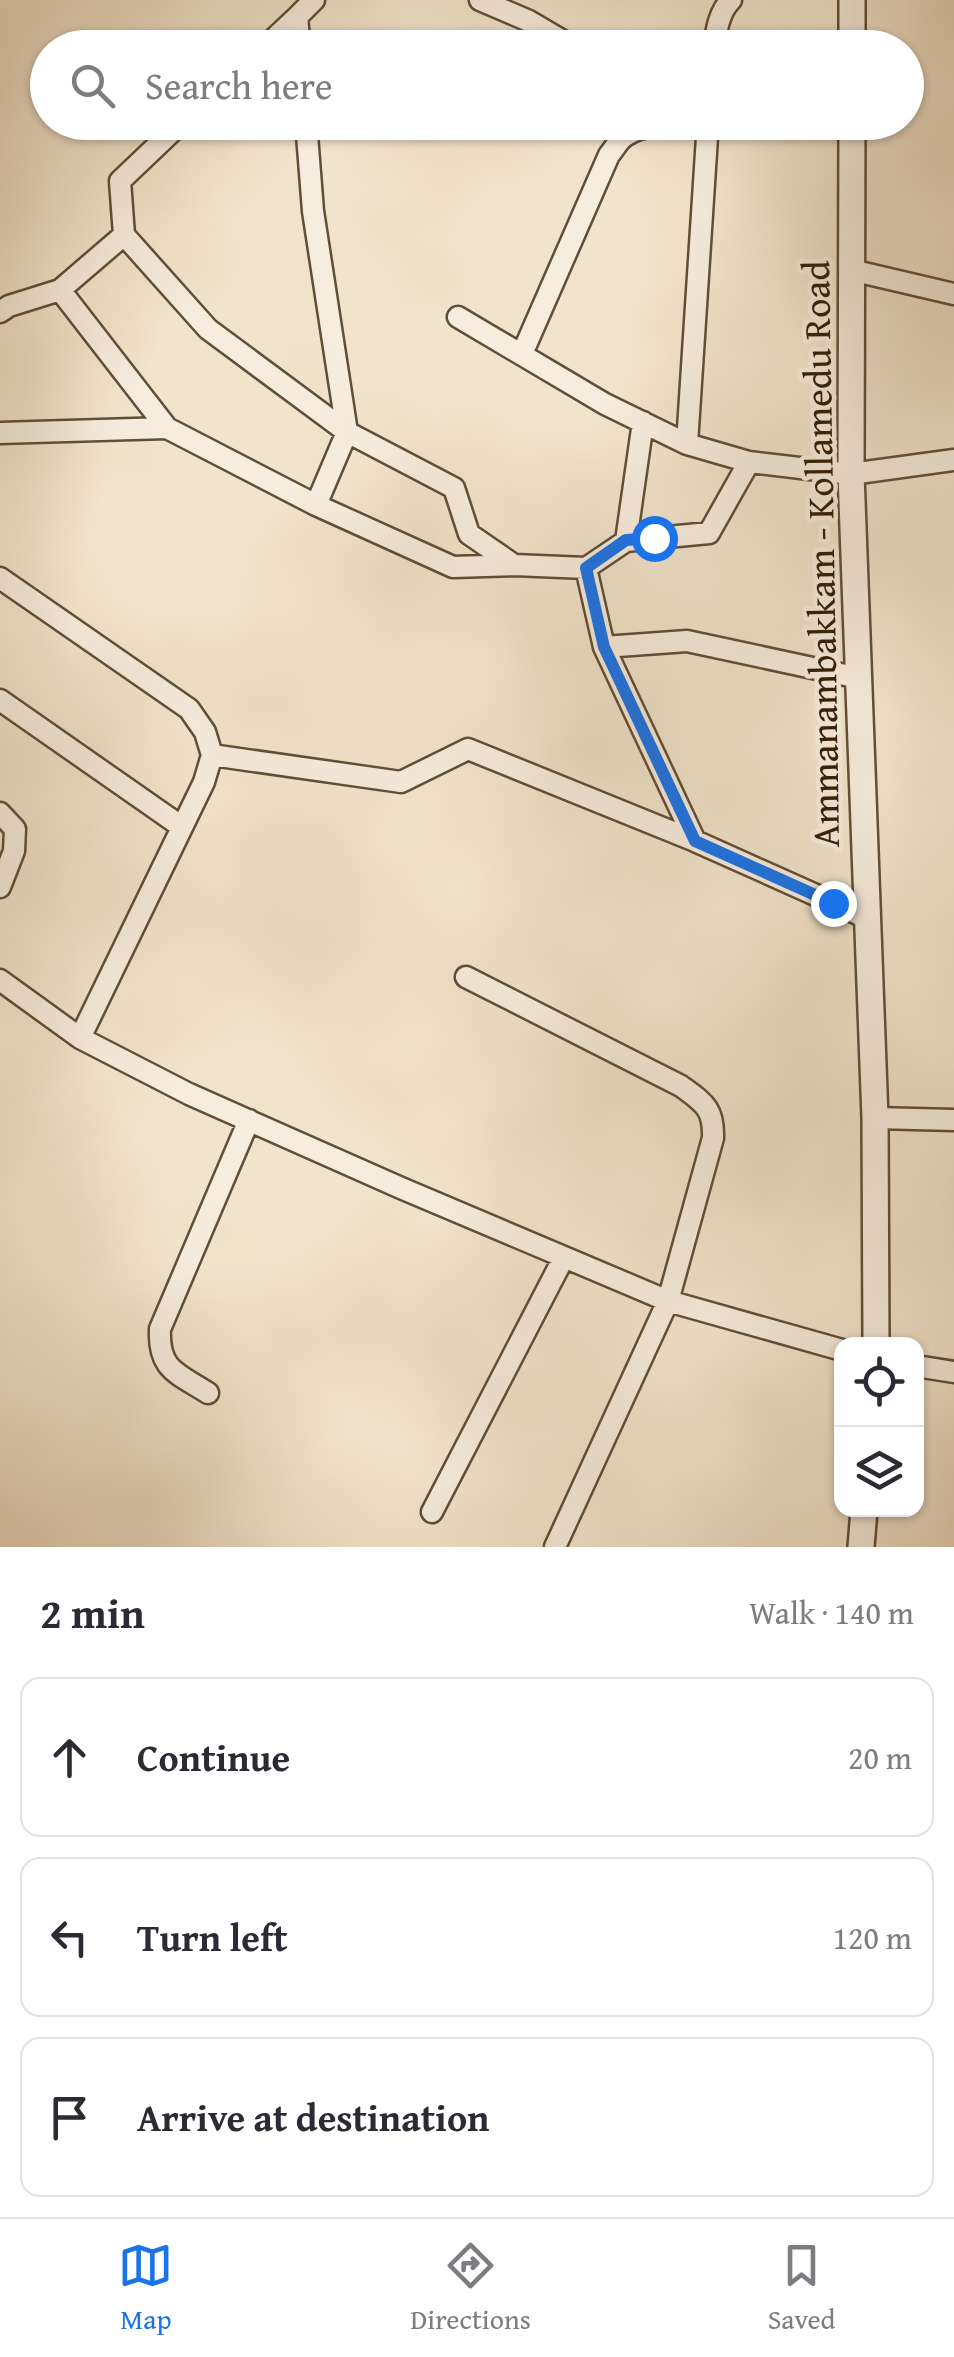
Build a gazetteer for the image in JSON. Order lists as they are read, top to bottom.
{
  "streets": {
    "street": ["Ammanambakkam - Kollamedu Road"]
  },
  "page": {
    "search": "Search here",
    "heading": ["2 min", "Walk · 140 m"],
    "list": [
      ["Continue", "20 m"],
      ["Turn left", "120 m"],
      "Arrive at destination"
    ],
    "nav": ["Map", "Directions", "Saved"]
  }
}
